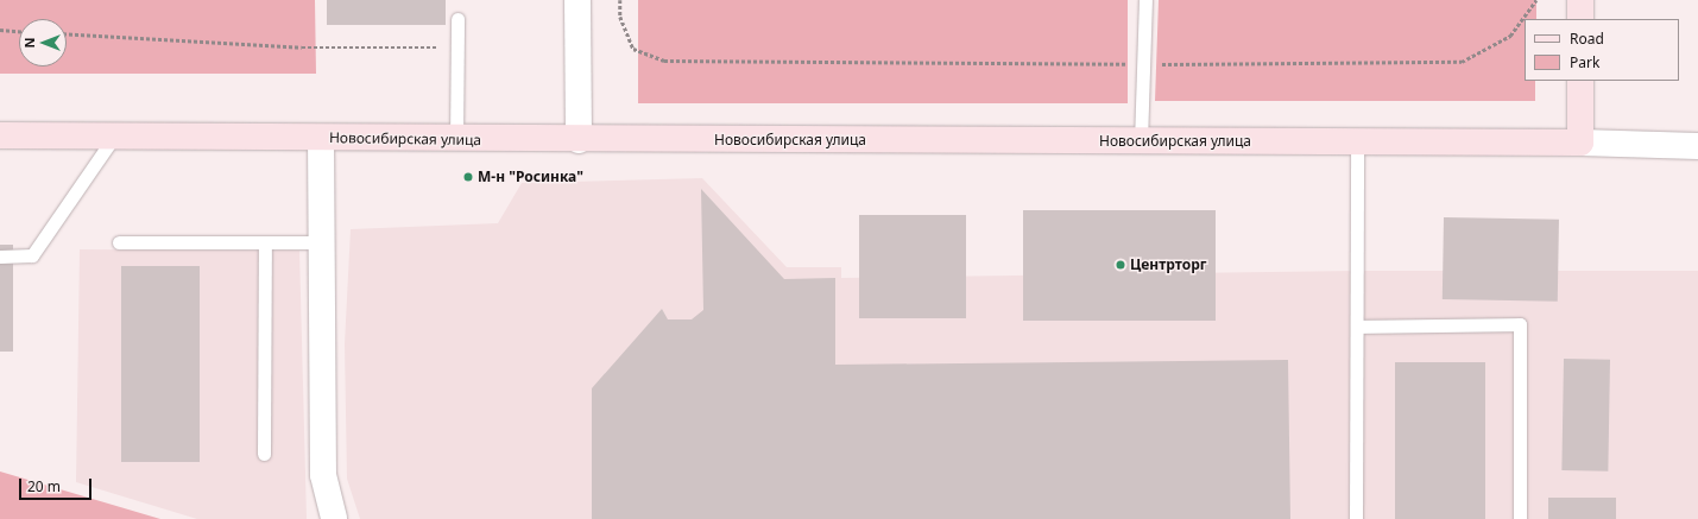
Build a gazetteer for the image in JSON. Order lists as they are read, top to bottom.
{
  "streets": {
    "street": ["Новосибирская улица"]
  },
  "places": ["М-н \"Росинка\"", "Центрторг"],
  "legend": ["Road", "Park"],
  "scale_bar": "20 m",
  "north": "left"
}
